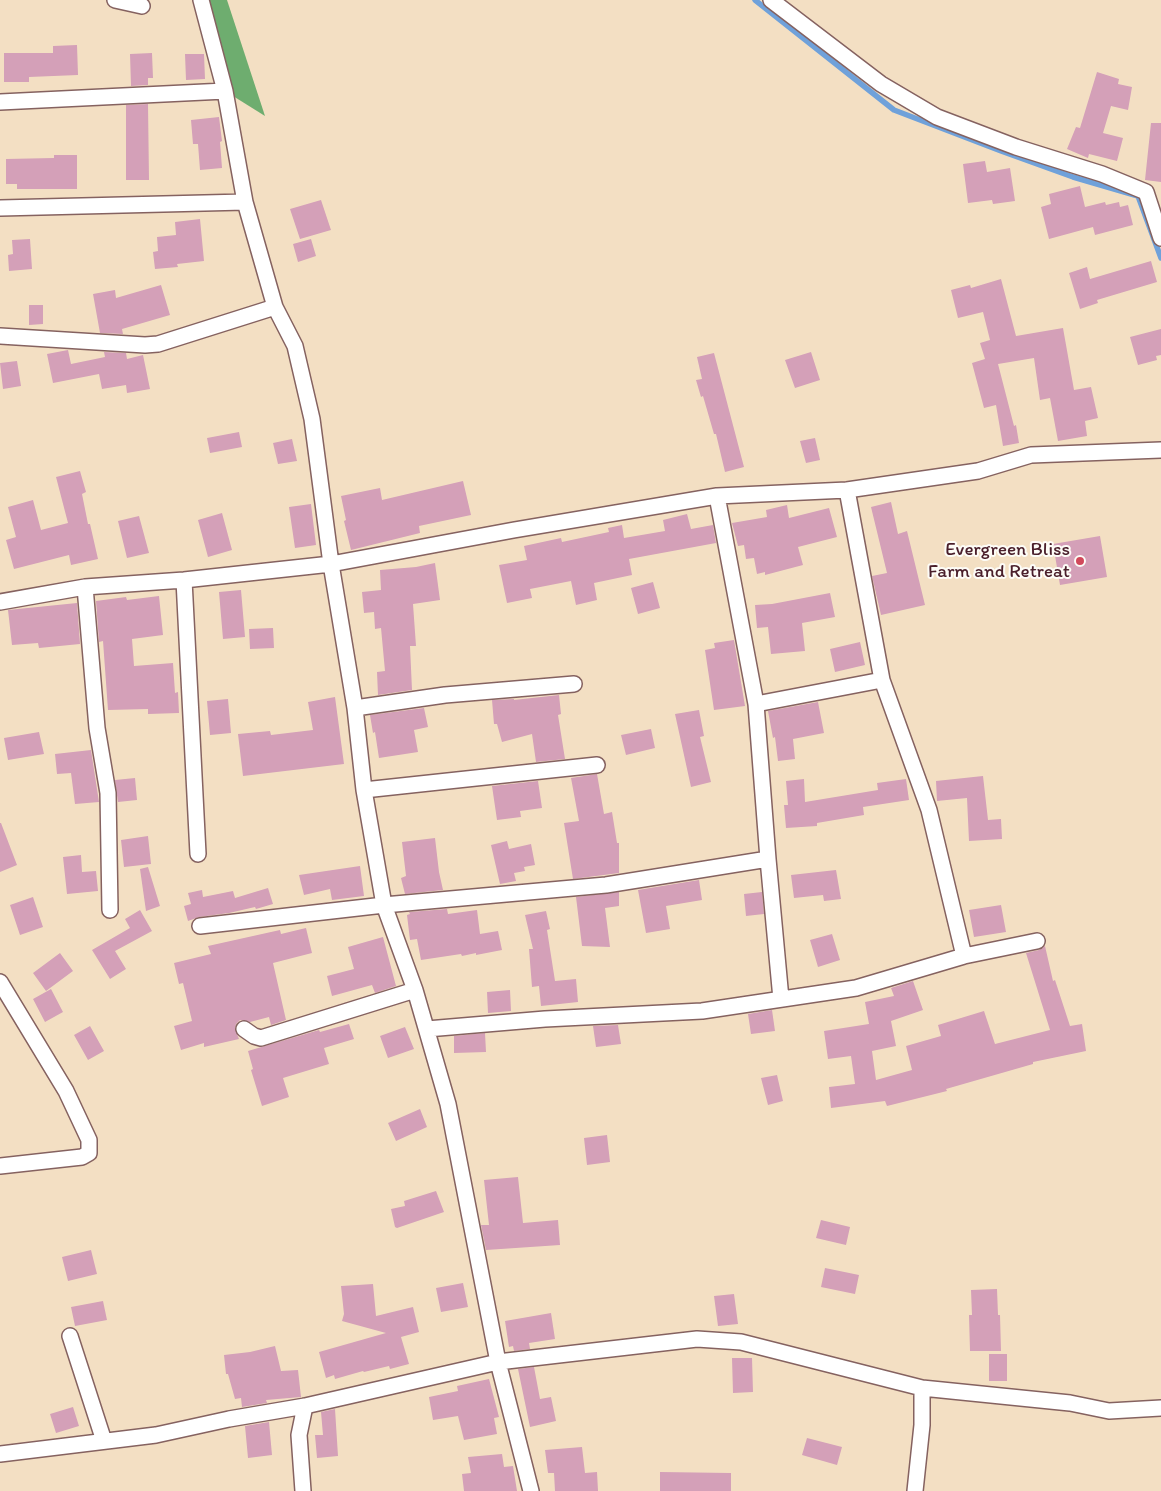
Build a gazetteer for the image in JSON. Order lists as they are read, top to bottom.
{
  "places": ["Evergreen Bliss Farm and Retreat"]
}
